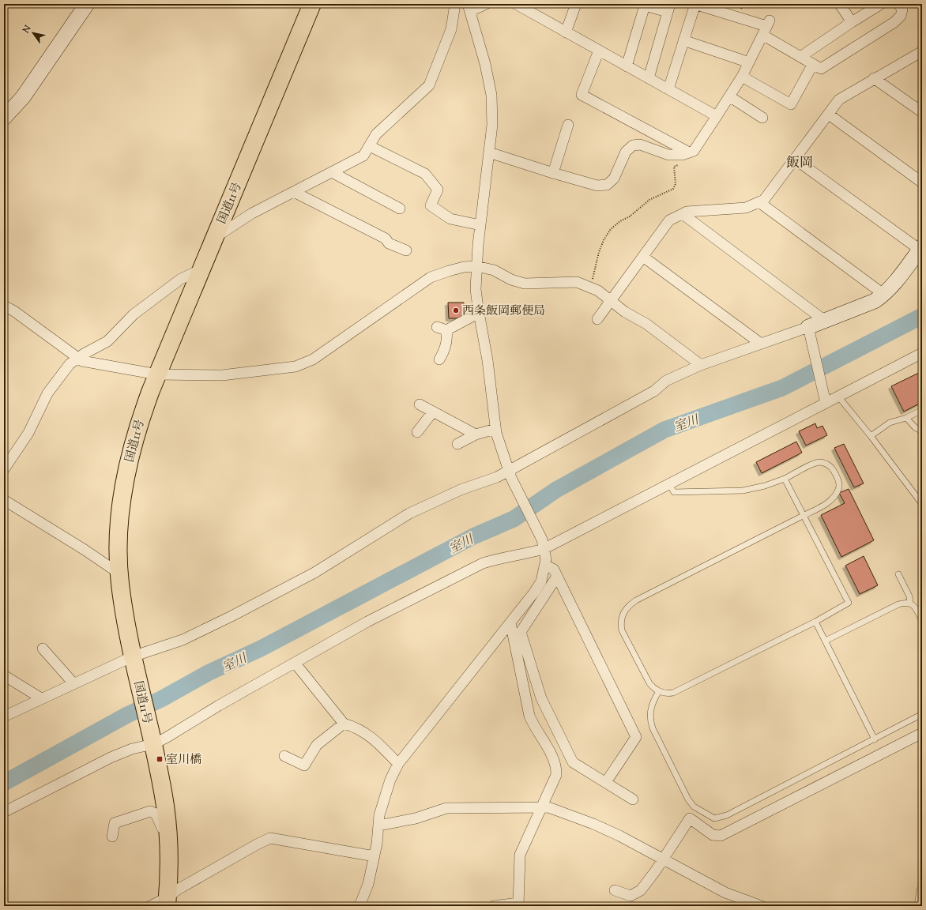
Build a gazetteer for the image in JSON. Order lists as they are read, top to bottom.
{
  "streets": {
    "highway": ["国道11号"]
  },
  "districts": ["飯岡"],
  "water": ["室川"],
  "places": {
    "other": ["西条飯岡郵便局"],
    "transit": ["室川橋"]
  },
  "north": "top left"
}
